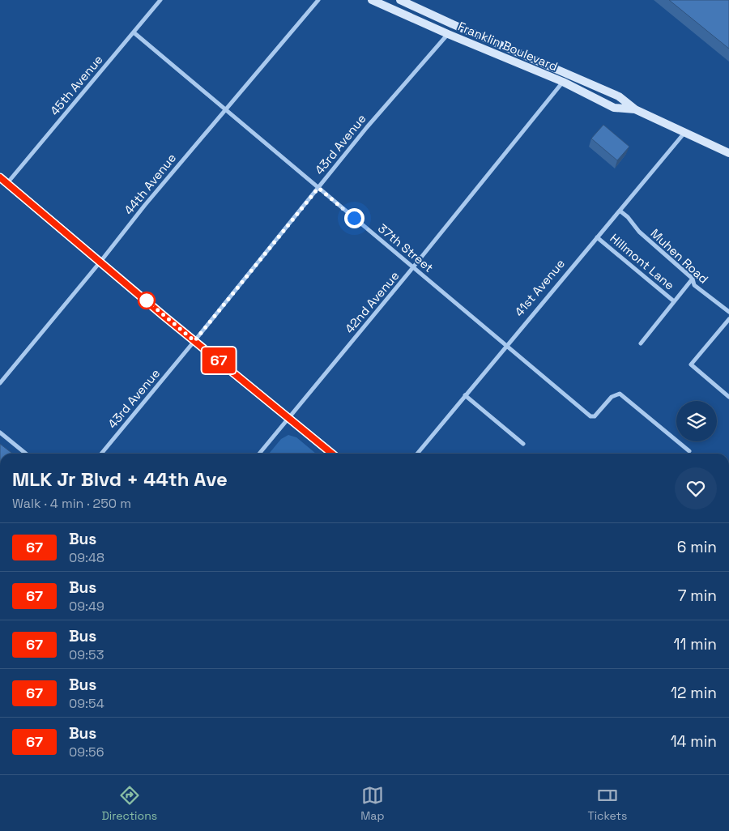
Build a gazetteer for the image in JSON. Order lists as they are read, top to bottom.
{
  "streets": {
    "main road": ["Franklin Boulevard"],
    "street": [
      "45th Avenue",
      "43rd Avenue",
      "44th Avenue",
      "37th Street",
      "Muhen Road",
      "Hillmont Lane",
      "41st Avenue",
      "42nd Avenue"
    ]
  },
  "crossings": [
    ["Franklin Boulevard", "43rd Avenue"],
    ["Franklin Boulevard", "41st Avenue"],
    ["Franklin Boulevard", "42nd Avenue"],
    ["45th Avenue", "37th Street"],
    ["43rd Avenue", "37th Street"],
    ["44th Avenue", "37th Street"],
    ["37th Street", "41st Avenue"],
    ["37th Street", "42nd Avenue"],
    ["Muhen Road", "Hillmont Lane"],
    ["Muhen Road", "41st Avenue"],
    ["Hillmont Lane", "41st Avenue"]
  ],
  "lines": ["bus line 67"],
  "page": {
    "on_map": "67",
    "heading": ["MLK Jr Blvd + 44th Ave", "Walk · 4 min · 250 m"],
    "list": [
      {
        "mark": "67",
        "name": "Bus",
        "note": "09:48",
        "value": "6 min"
      },
      {
        "mark": "67",
        "name": "Bus",
        "note": "09:49",
        "value": "7 min"
      },
      {
        "mark": "67",
        "name": "Bus",
        "note": "09:53",
        "value": "11 min"
      },
      {
        "mark": "67",
        "name": "Bus",
        "note": "09:54",
        "value": "12 min"
      },
      {
        "mark": "67",
        "name": "Bus",
        "note": "09:56",
        "value": "14 min"
      }
    ],
    "tabs": ["Directions", "Map", "Tickets"]
  }
}
